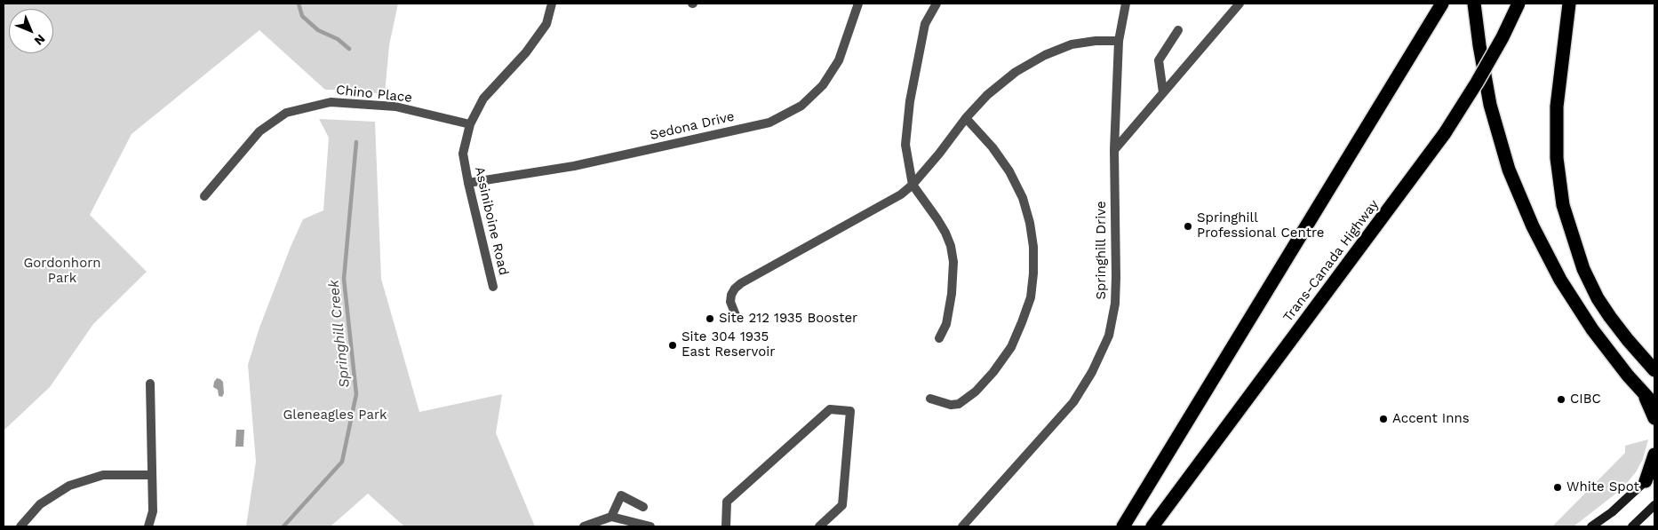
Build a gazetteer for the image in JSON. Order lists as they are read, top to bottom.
{
  "streets": {
    "highway": ["Trans-Canada Highway"],
    "street": [
      "Chino Place",
      "Sedona Drive",
      "Assiniboine Road",
      "Springhill Drive"
    ]
  },
  "crossings": [
    ["Chino Place", "Assiniboine Road"],
    ["Sedona Drive", "Assiniboine Road"]
  ],
  "water": ["Springhill Creek"],
  "parks": ["Gordonhorn Park", "Gleneagles Park"],
  "places": [
    "Springhill Professional Centre",
    "Site 212 1935 Booster",
    "Site 304 1935 East Reservoir",
    "CIBC",
    "Accent Inns",
    "White Spot"
  ],
  "north": "bottom right"
}
